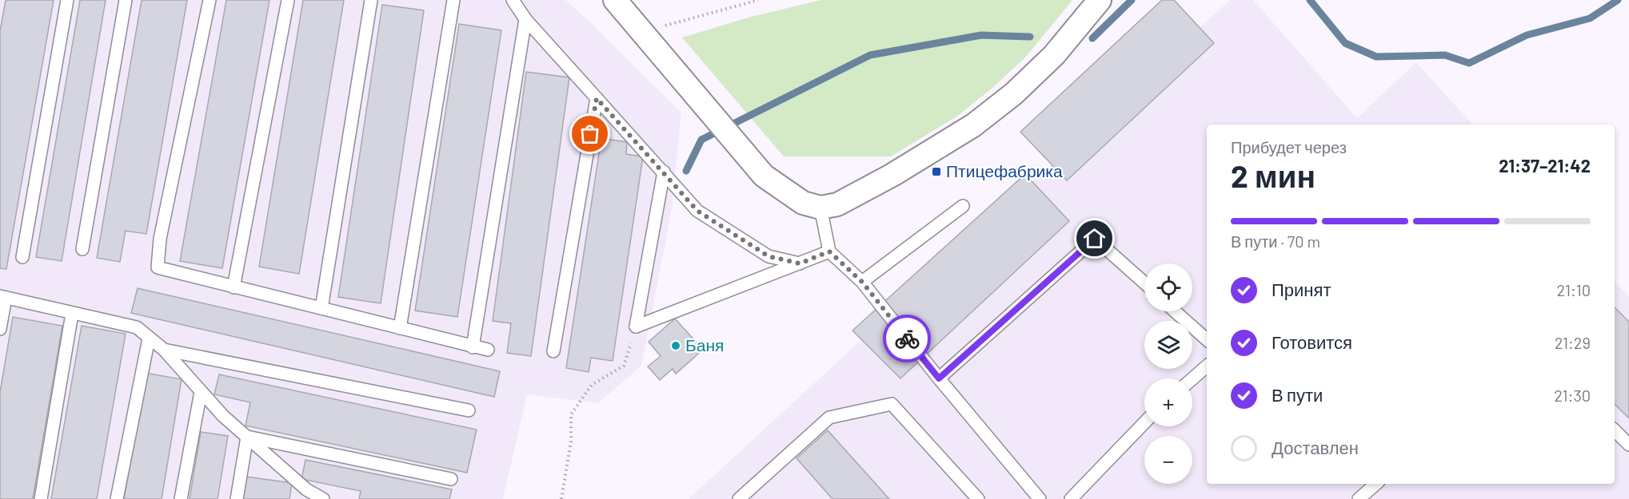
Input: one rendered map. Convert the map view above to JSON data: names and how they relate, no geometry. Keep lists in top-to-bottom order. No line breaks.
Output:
{"places":{"transit":["Птицефабрика"],"other":["Баня"]},"page":{"heading":["2 мин","Прибудет через","21:37–21:42"],"bar":"В пути · 70 m","map_buttons":["+","−"],"list":[["Принят","21:10"],["Готовится","21:29"],["В пути","21:30"],"Доставлен"]}}
